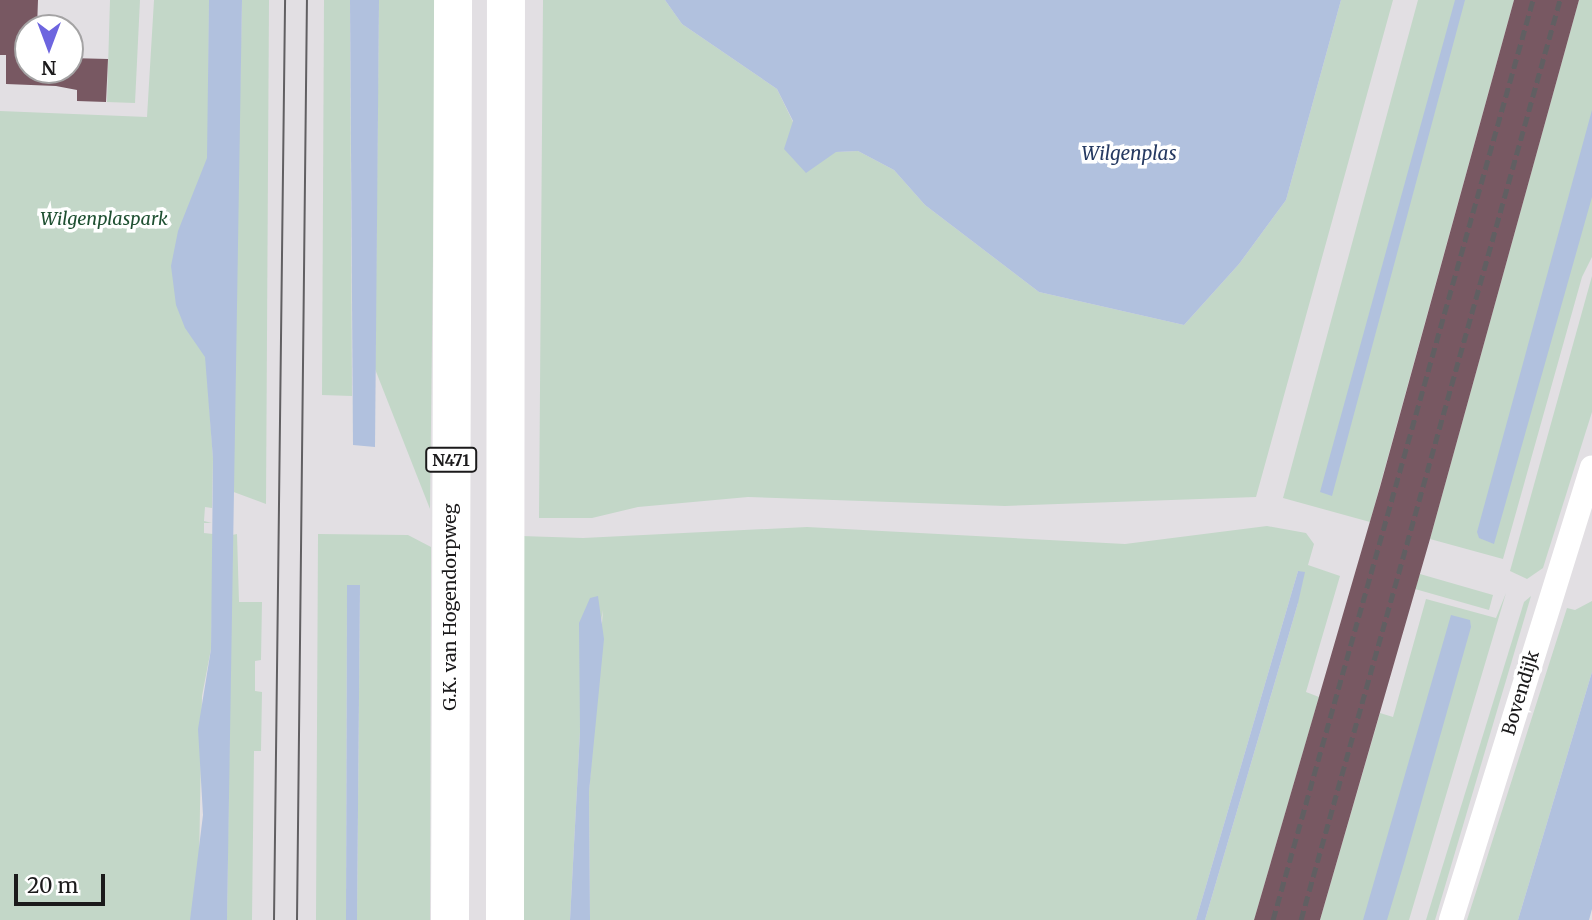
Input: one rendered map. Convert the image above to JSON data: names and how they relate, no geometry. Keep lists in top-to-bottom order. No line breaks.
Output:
{"streets":{"main road":["N471","G.K. van Hogendorpweg"],"street":["Bovendijk"]},"water":["Wilgenplas"],"parks":["Wilgenplaspark"],"scale_bar":"20 m","north":"bottom"}
